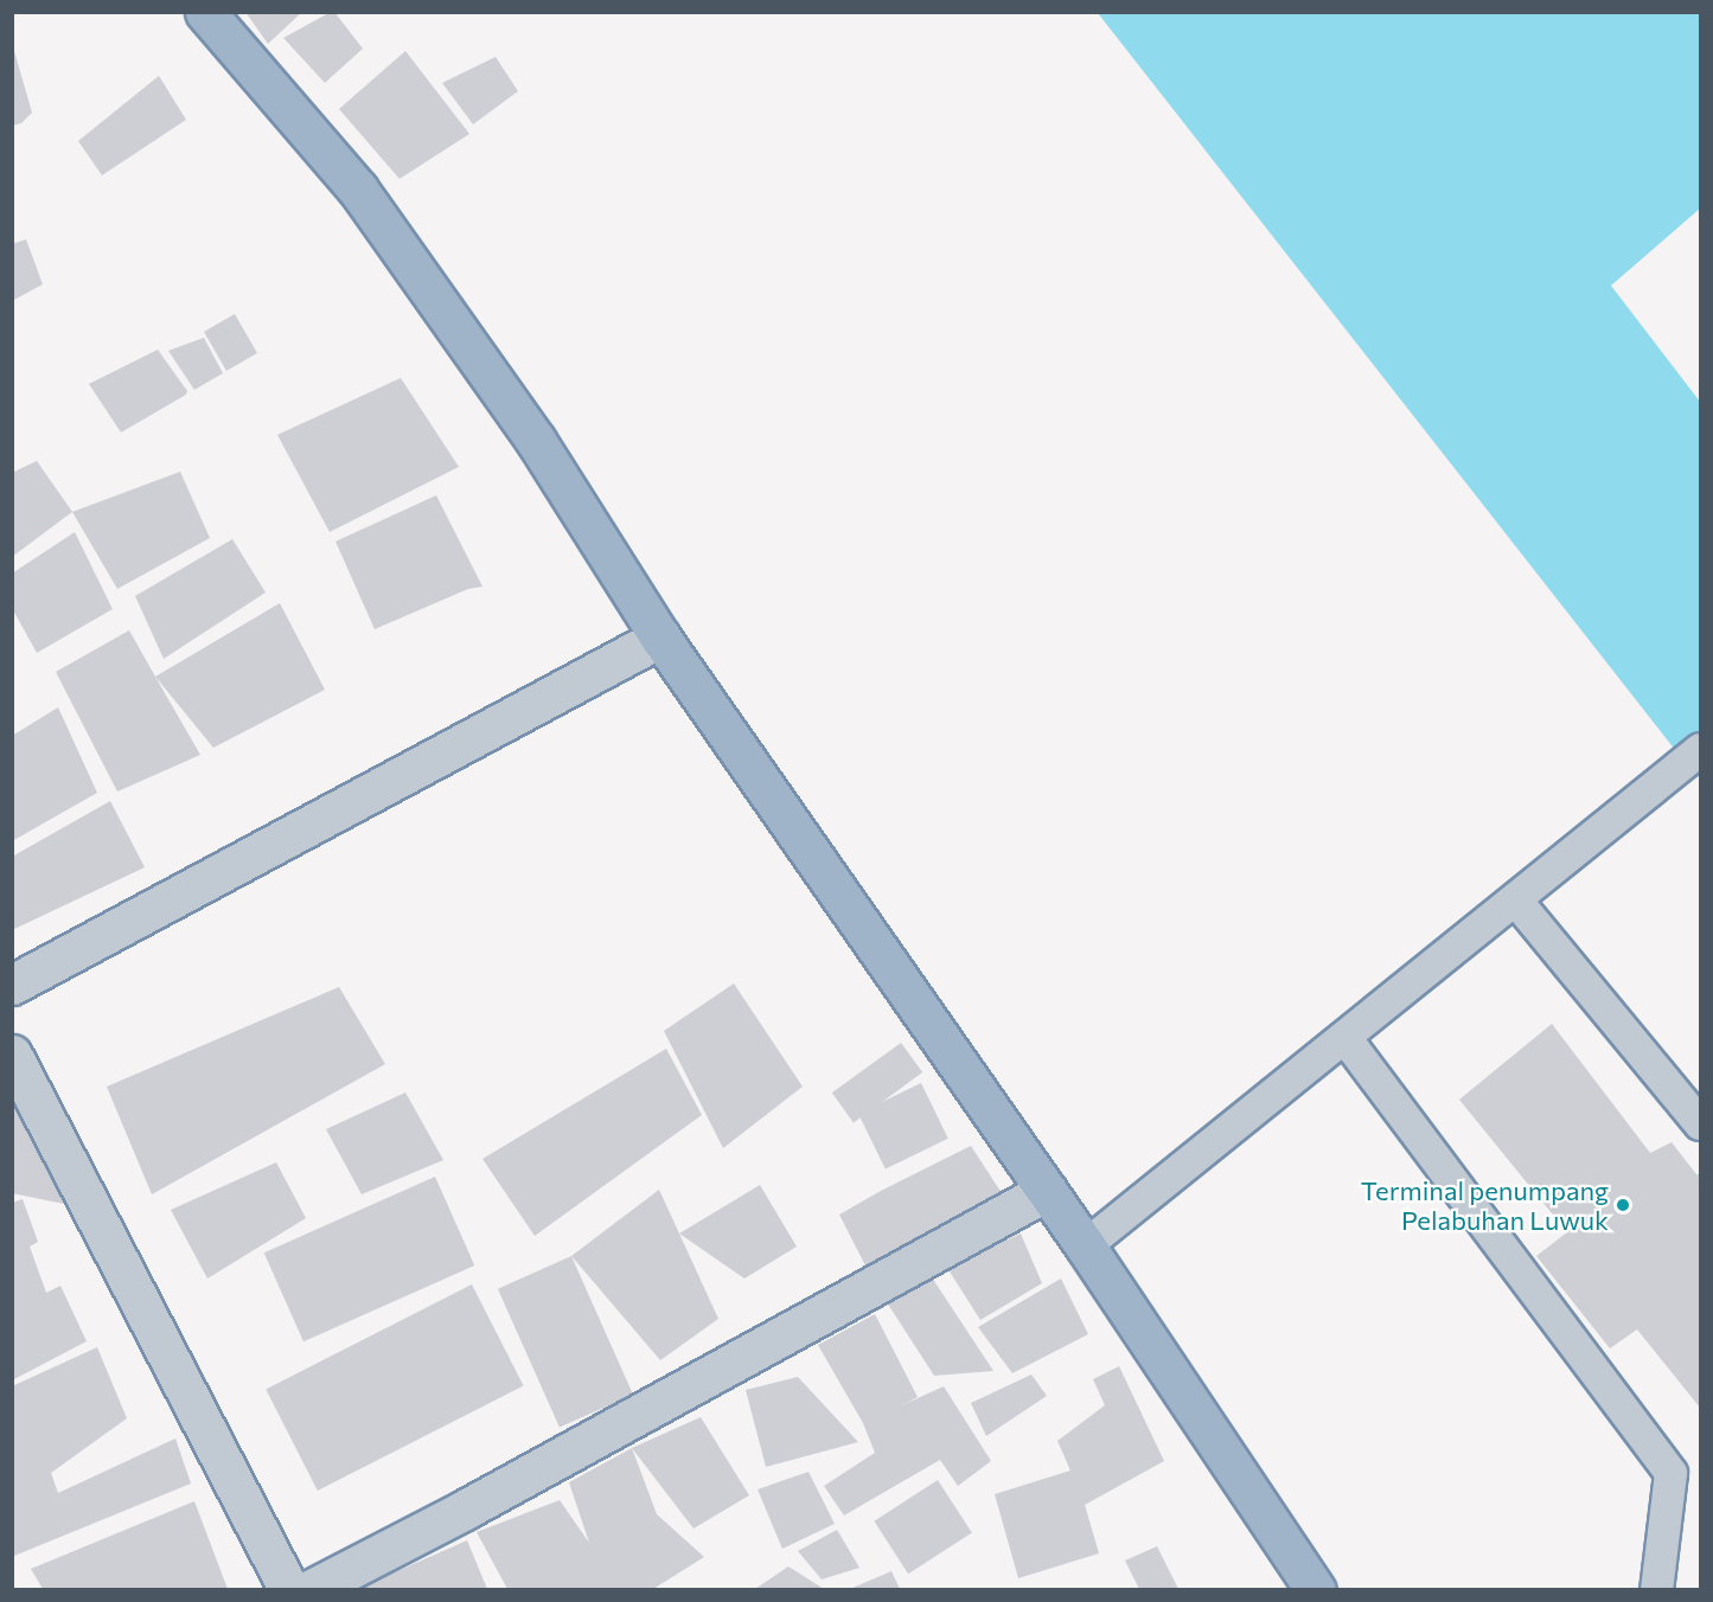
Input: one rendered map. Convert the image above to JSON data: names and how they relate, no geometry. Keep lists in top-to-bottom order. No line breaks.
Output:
{"places":["Terminal penumpang Pelabuhan Luwuk"]}
